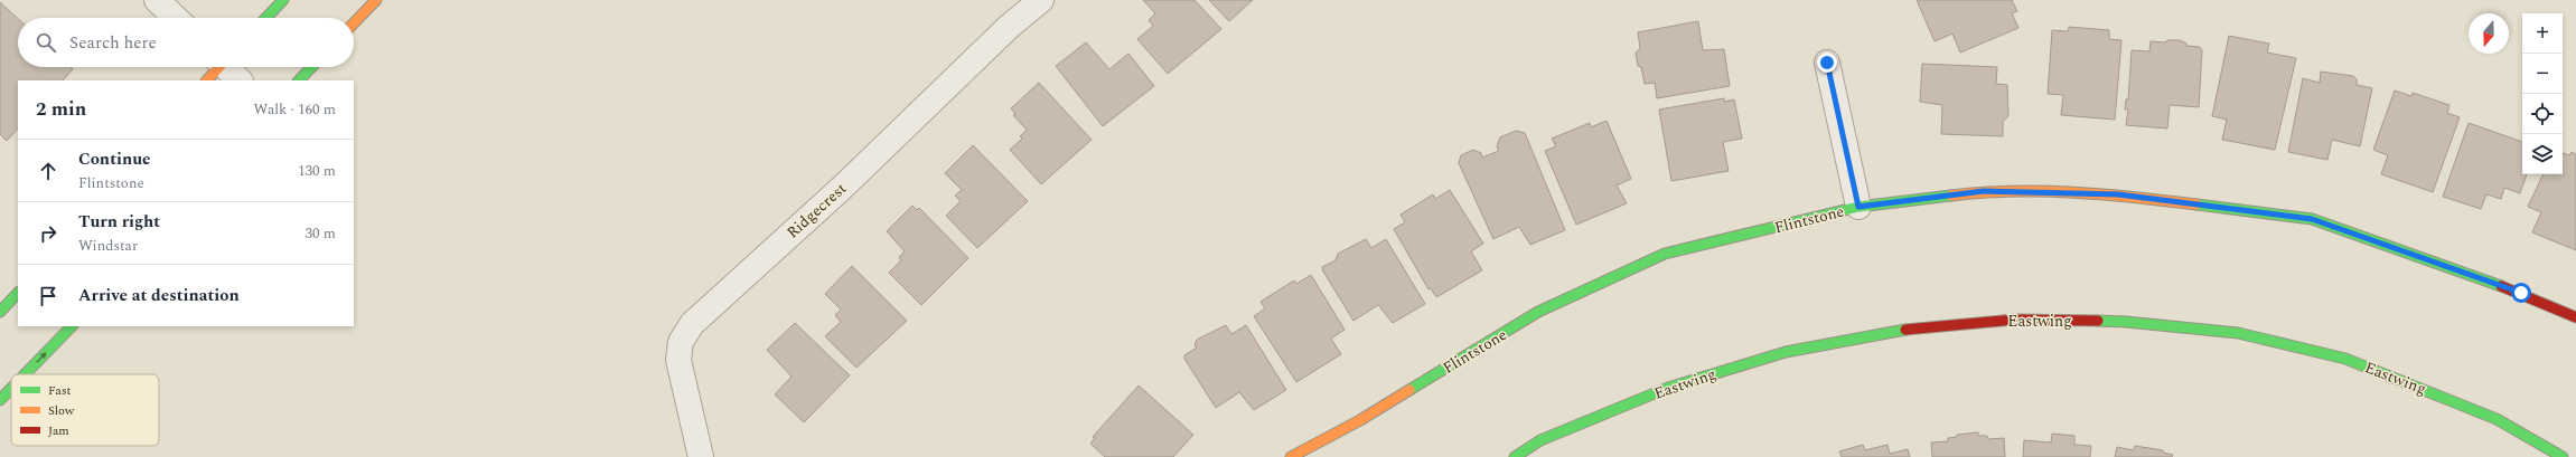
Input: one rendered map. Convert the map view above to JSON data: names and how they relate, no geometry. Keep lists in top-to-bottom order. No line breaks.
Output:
{"streets":{"street":["Ridgecrest","Flintstone","Eastwing"]},"legend":["Fast","Slow","Jam"],"north":"bottom","page":{"map_buttons":["+","−"],"search":"Search here","heading":["2 min","Walk · 160 m"],"list":[["Continue","Flintstone","130 m"],["Turn right","Windstar","30 m"],"Arrive at destination"]}}
